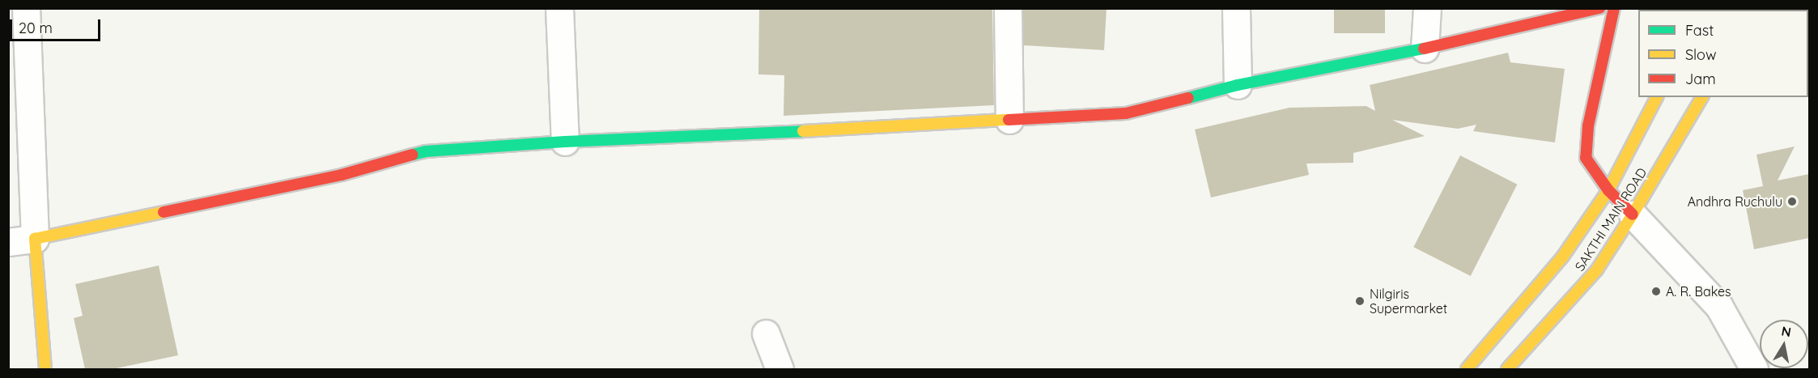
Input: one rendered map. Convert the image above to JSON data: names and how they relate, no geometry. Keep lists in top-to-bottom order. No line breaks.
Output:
{"streets":{"main road":["SAKTHI MAIN ROAD"]},"places":["Andhra Ruchulu","A. R. Bakes","Nilgiris Supermarket"],"legend":["Fast","Slow","Jam"],"scale_bar":"20 m","north":"top"}
